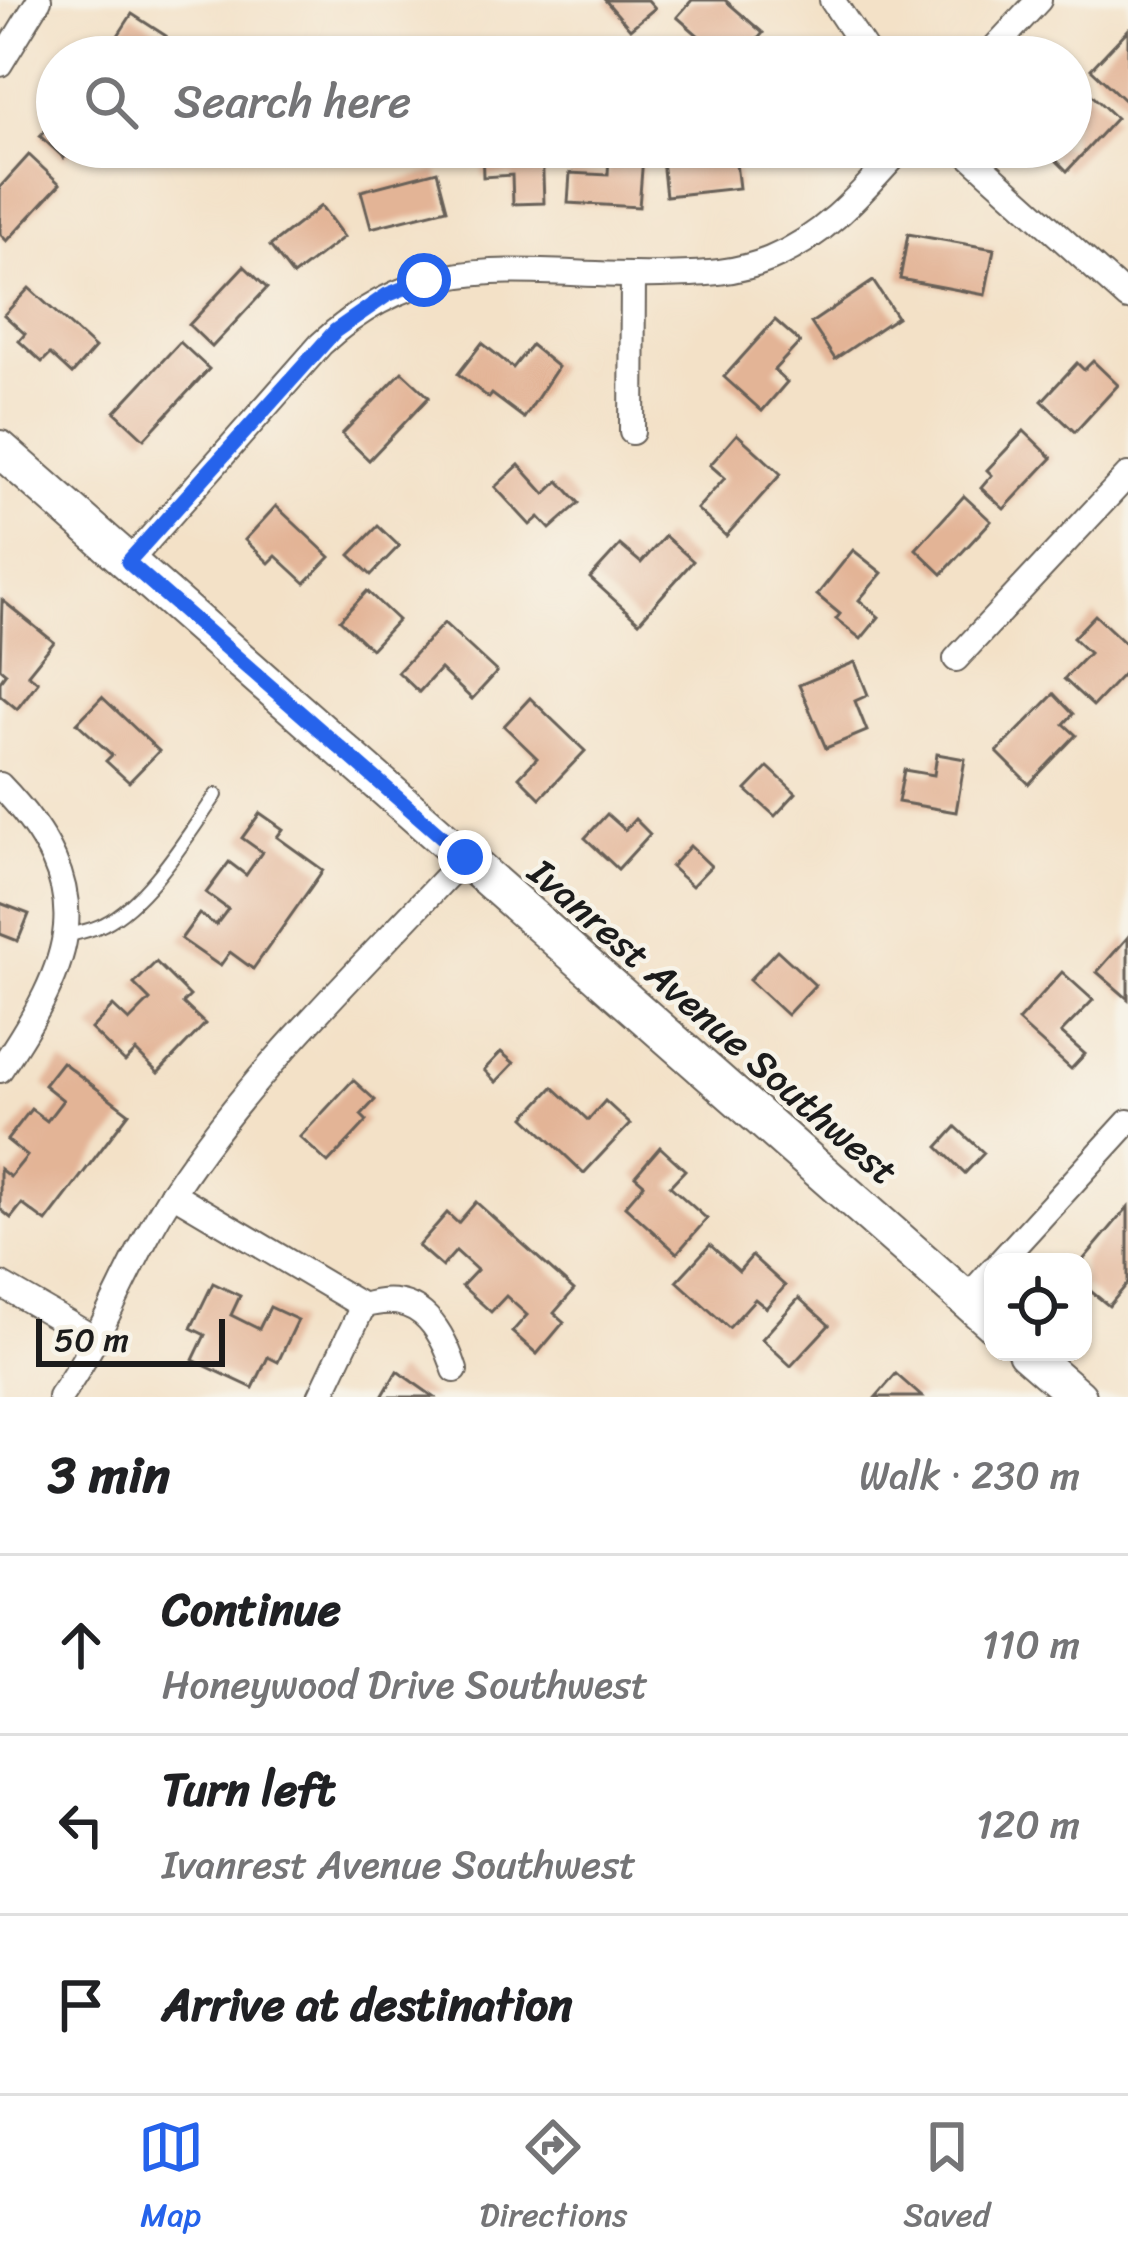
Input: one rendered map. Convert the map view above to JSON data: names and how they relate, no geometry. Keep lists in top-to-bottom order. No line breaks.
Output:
{"streets":{"street":["Ivanrest Avenue Southwest"]},"scale_bar":"50 m","page":{"search":"Search here","scale":"50 m","heading":["3 min","Walk · 230 m"],"list":[["Continue","Honeywood Drive Southwest","110 m"],["Turn left","Ivanrest Avenue Southwest","120 m"],"Arrive at destination"],"nav":["Map","Directions","Saved"]}}
